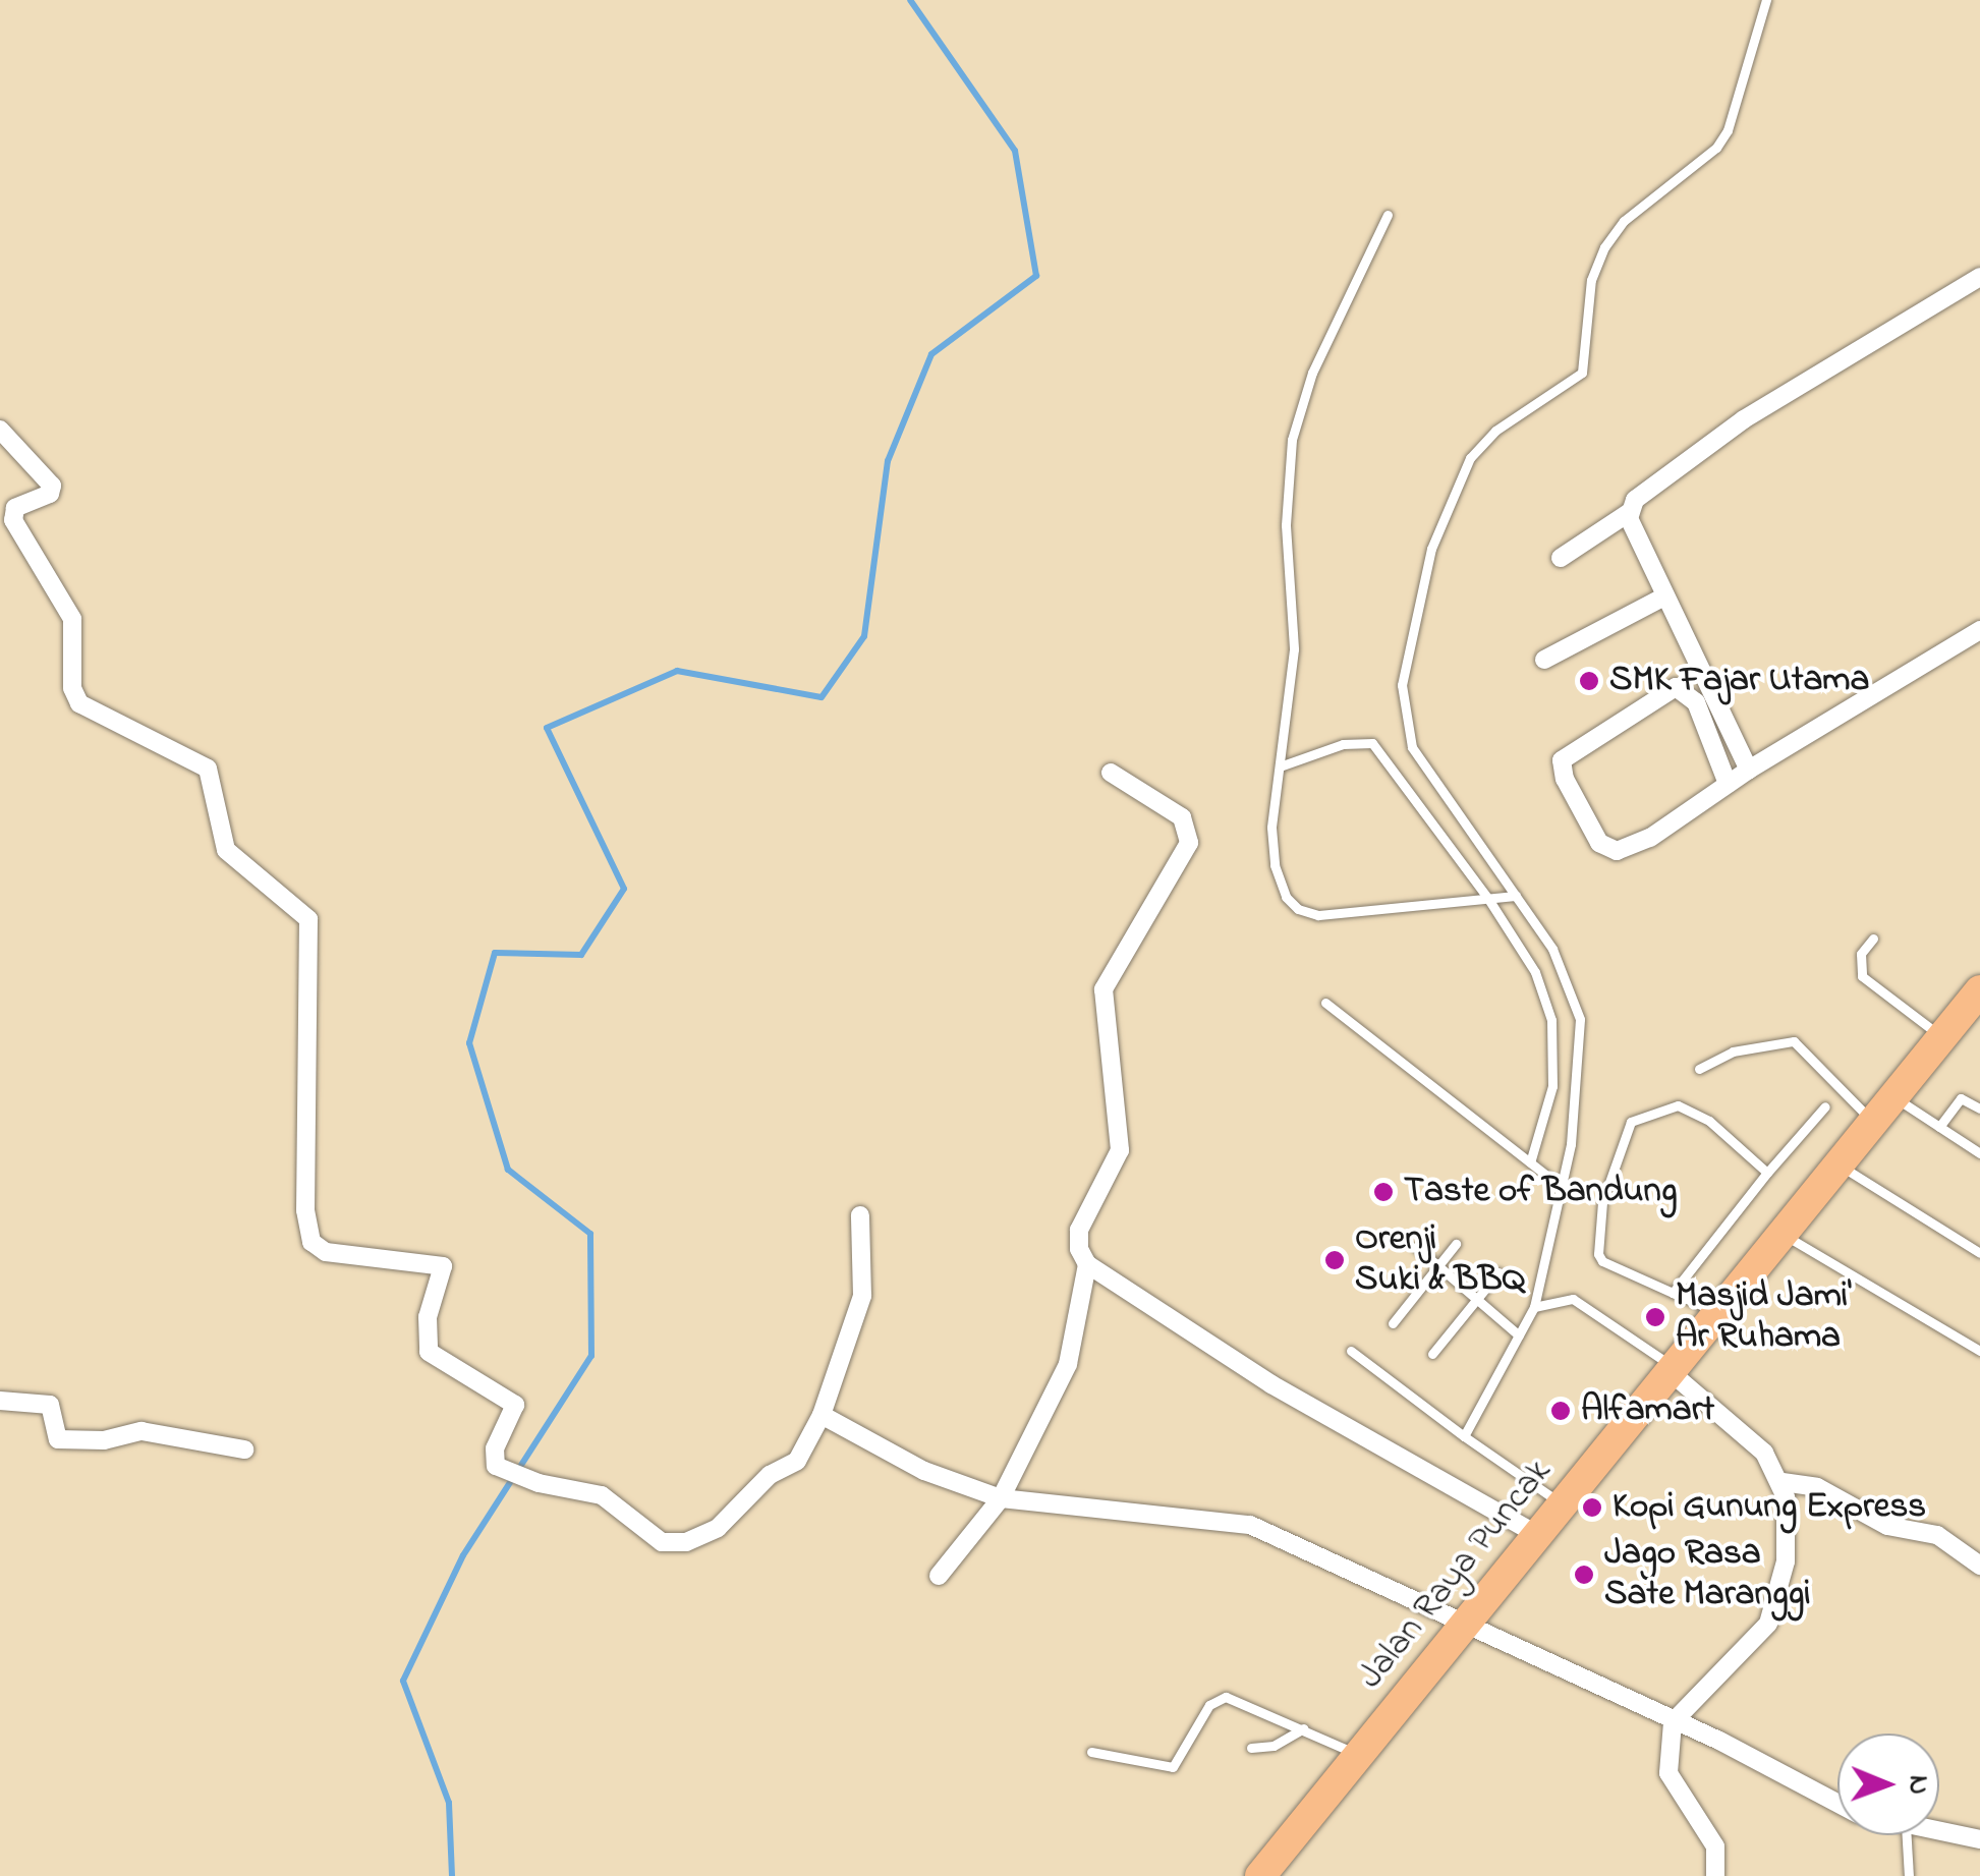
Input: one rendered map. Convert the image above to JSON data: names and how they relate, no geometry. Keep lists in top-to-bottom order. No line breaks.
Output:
{"streets":{"highway":["Jalan Raya Puncak"]},"places":["SMK Fajar Utama","Taste of Bandung","Orenji Suki & BBQ","Masjid Jami' Ar Ruhama","Alfamart","Kopi Gunung Express","Jago Rasa Sate Maranggi"],"north":"right"}
